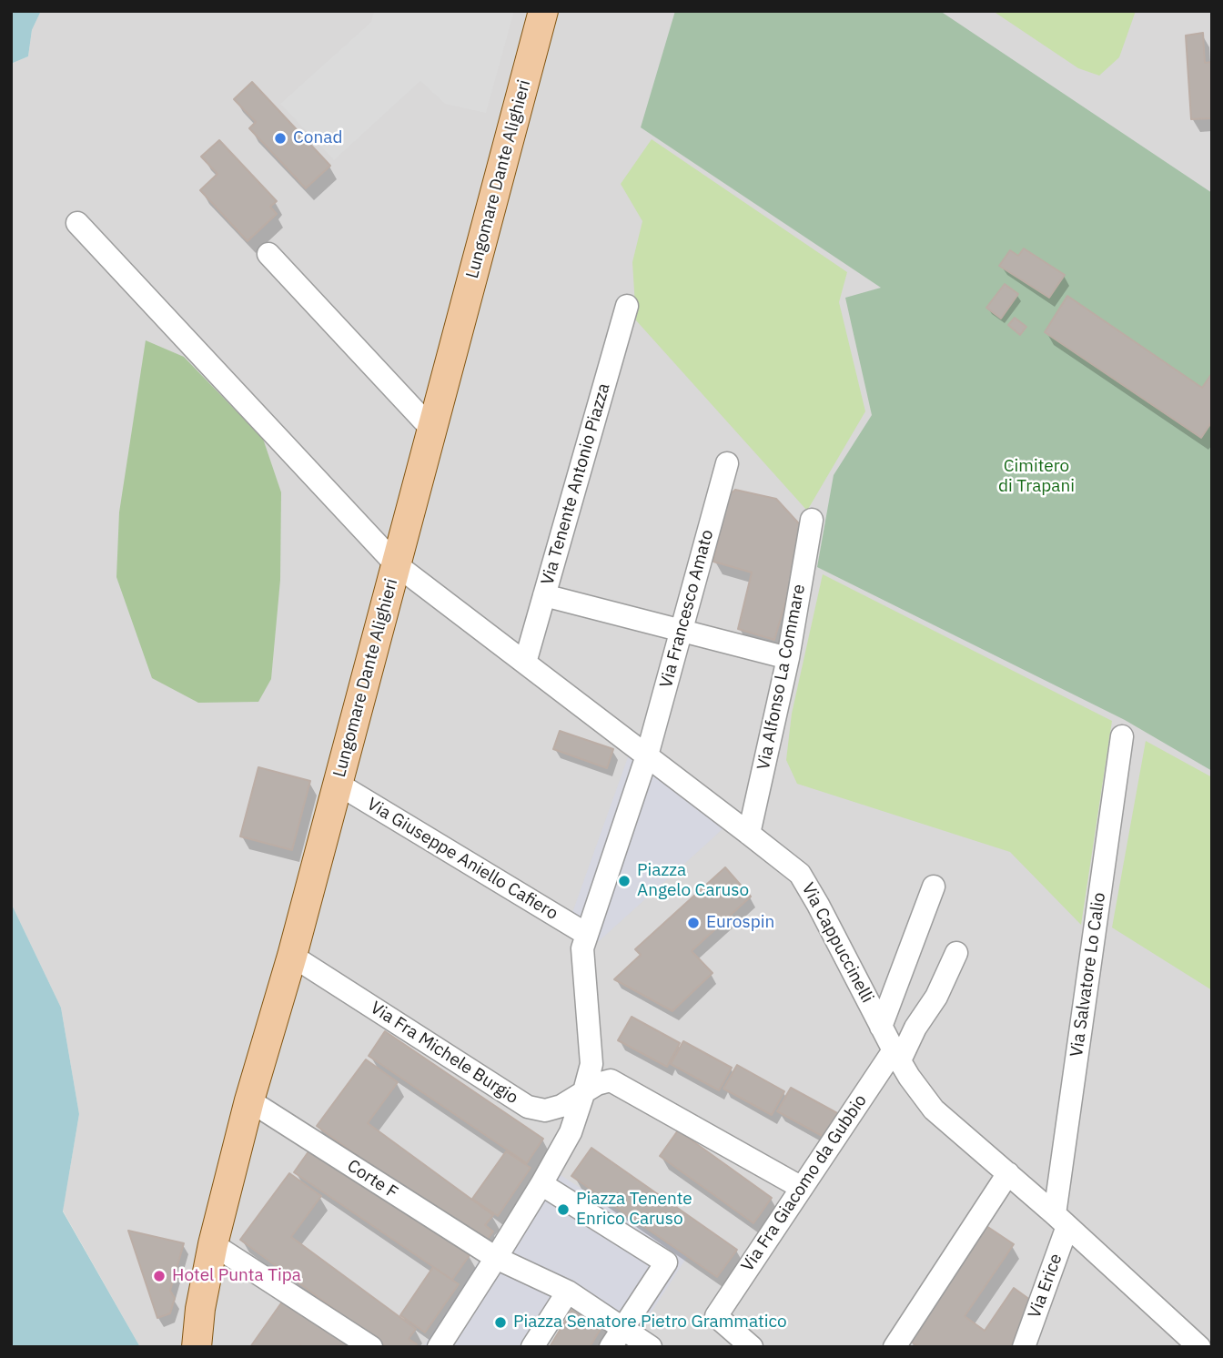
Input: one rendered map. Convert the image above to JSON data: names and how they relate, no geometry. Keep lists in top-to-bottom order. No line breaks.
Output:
{"streets":{"main road":["Lungomare Dante Alighieri"],"street":["Via Tenente Antonio Piazza","Via Francesco Amato","Via Alfonso La Commare","Via Giuseppe Aniello Cafiero","Via Cappuccinelli","Via Salvatore Lo Calio","Via Fra Michele Burgio","Corte F","Via Fra Giacomo da Gubbio","Via Erice"]},"crossings":[["Lungomare Dante Alighieri","Via Giuseppe Aniello Cafiero"],["Lungomare Dante Alighieri","Via Cappuccinelli"],["Lungomare Dante Alighieri","Via Fra Michele Burgio"],["Lungomare Dante Alighieri","Corte F"],["Via Tenente Antonio Piazza","Via Cappuccinelli"],["Via Francesco Amato","Via Giuseppe Aniello Cafiero"],["Via Francesco Amato","Via Cappuccinelli"],["Via Alfonso La Commare","Via Cappuccinelli"],["Via Cappuccinelli","Via Salvatore Lo Calio"],["Via Cappuccinelli","Via Fra Giacomo da Gubbio"],["Via Cappuccinelli","Via Erice"],["Via Salvatore Lo Calio","Via Erice"],["Via Fra Michele Burgio","Via Fra Giacomo da Gubbio"]],"parks":["Cimitero di Trapani"],"places":["Conad","Piazza Angelo Caruso","Eurospin","Piazza Tenente Enrico Caruso","Hotel Punta Tipa","Piazza Senatore Pietro Grammatico"]}
